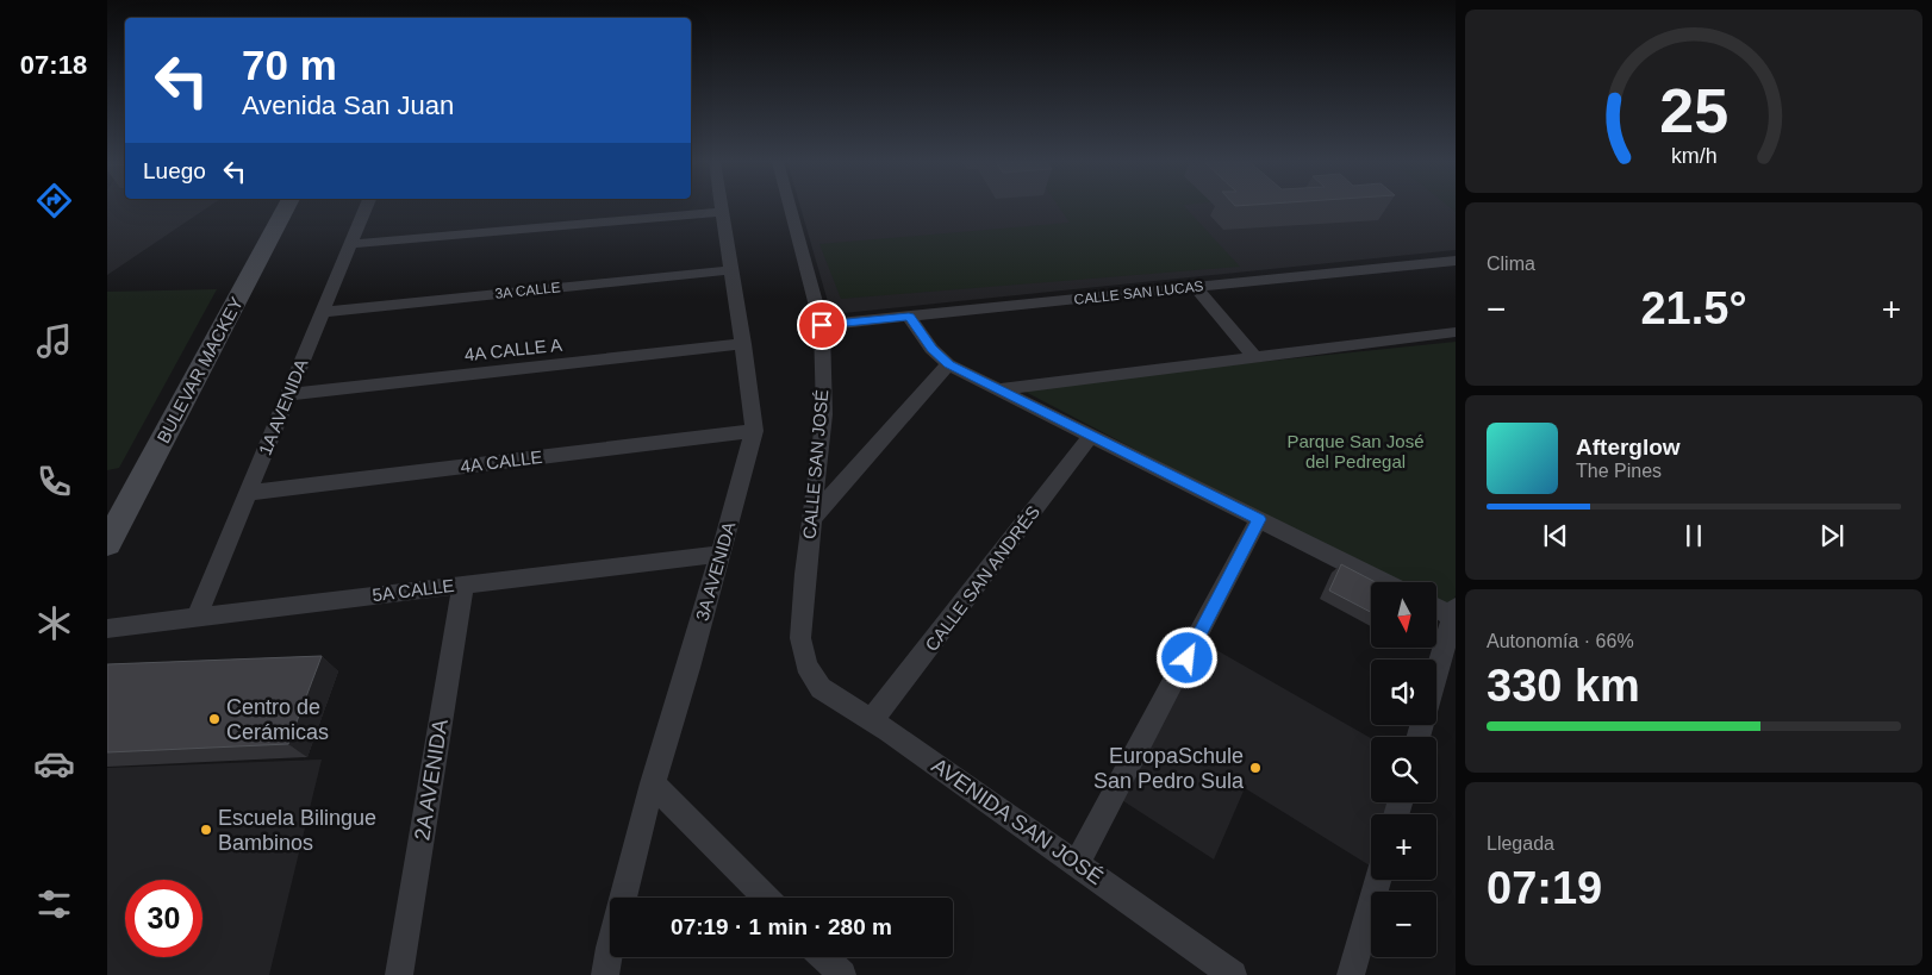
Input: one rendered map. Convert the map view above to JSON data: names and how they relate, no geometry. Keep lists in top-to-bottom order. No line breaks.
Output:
{"streets":{"main road":["BULEVAR MACKEY"],"street":["3A CALLE","CALLE SAN LUCAS","4A CALLE A","1A AVENIDA","4A CALLE","CALLE SAN JOSÉ","3A AVENIDA","CALLE SAN ANDRÉS","5A CALLE","2A AVENIDA","AVENIDA SAN JOSÉ"]},"crossings":[["3A CALLE","1A AVENIDA"],["3A CALLE","3A AVENIDA"],["CALLE SAN LUCAS","CALLE SAN JOSÉ"],["4A CALLE A","1A AVENIDA"],["4A CALLE A","3A AVENIDA"],["1A AVENIDA","4A CALLE"],["1A AVENIDA","5A CALLE"],["4A CALLE","3A AVENIDA"],["CALLE SAN JOSÉ","AVENIDA SAN JOSÉ"],["3A AVENIDA","5A CALLE"],["CALLE SAN ANDRÉS","AVENIDA SAN JOSÉ"],["5A CALLE","2A AVENIDA"]],"parks":["Parque San José del Pedregal"],"places":["Centro de Cerámicas","EuropaSchule San Pedro Sula","Escuela Bilingue Bambinos"],"north":"bottom","page":{"tabs":"07:18","turn":["70 m","Avenida San Juan"],"then":"Luego","tile":["Clima",["Autonomía · 66%","330 km"],["Llegada","07:19"]],"heat":["−","21.5°","+"],"song":["Afterglow","The Pines"],"map_buttons":["+","−"],"limit":"30","trip":"07:19 · 1 min · 280 m","gauge":["25","km/h"]}}
